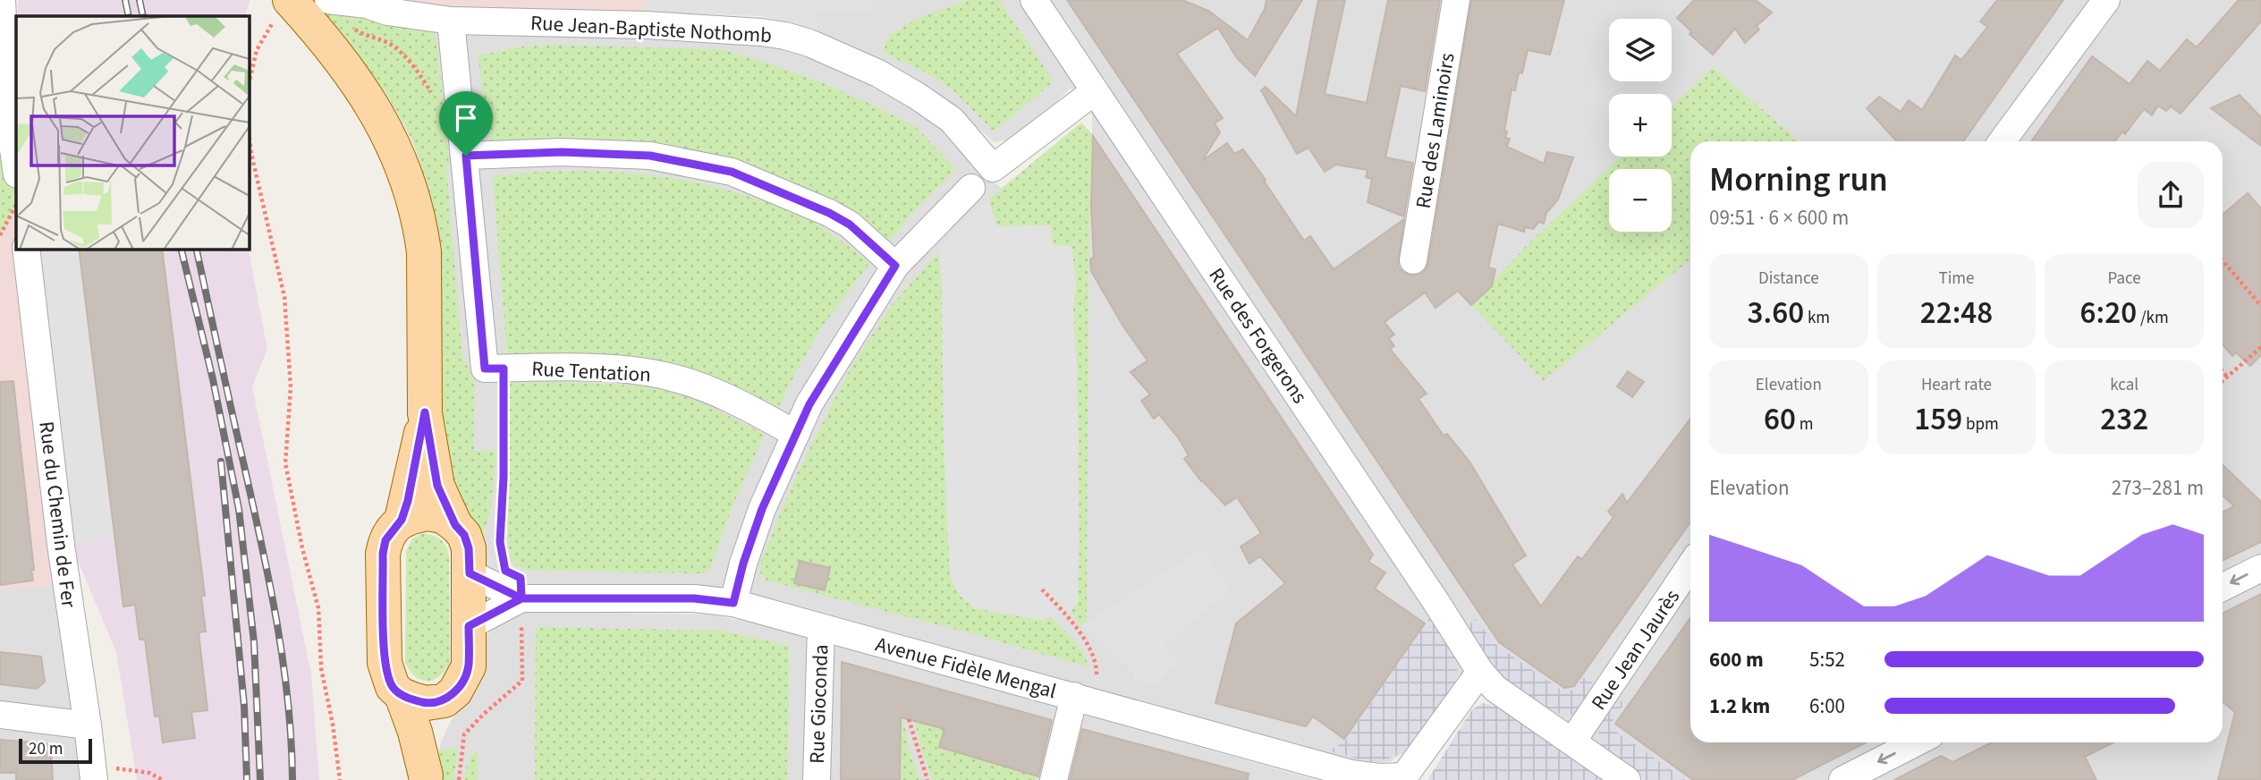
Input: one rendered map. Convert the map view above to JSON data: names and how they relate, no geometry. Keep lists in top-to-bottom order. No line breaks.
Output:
{"streets":{"street":["Rue Jean-Baptiste Nothomb","Rue des Laminoirs","Rue des Forgerons","Rue Tentation","Rue du Chemin de Fer","Rue Jean Jaurès","Avenue Fidèle Mengal","Rue Gioconda"]},"crossings":[["Rue Jean-Baptiste Nothomb","Rue des Forgerons"],["Rue des Forgerons","Rue Jean Jaurès"],["Avenue Fidèle Mengal","Rue Gioconda"]],"scale_bar":"20 m","page":{"map_buttons":["+","−"],"heading":["Morning run","09:51 · 6 × 600 m"],"stats":[["Distance","3.60 km"],["Time","22:48"],["Pace","6:20 /km"],["Elevation","60 m"],["Heart rate","159 bpm"],["kcal","232"]],"chart":["Elevation","273–281 m"],"list":[{"name":"600 m","note":"5:52"},{"name":"1.2 km","note":"6:00"}],"scale":"20 m"}}
